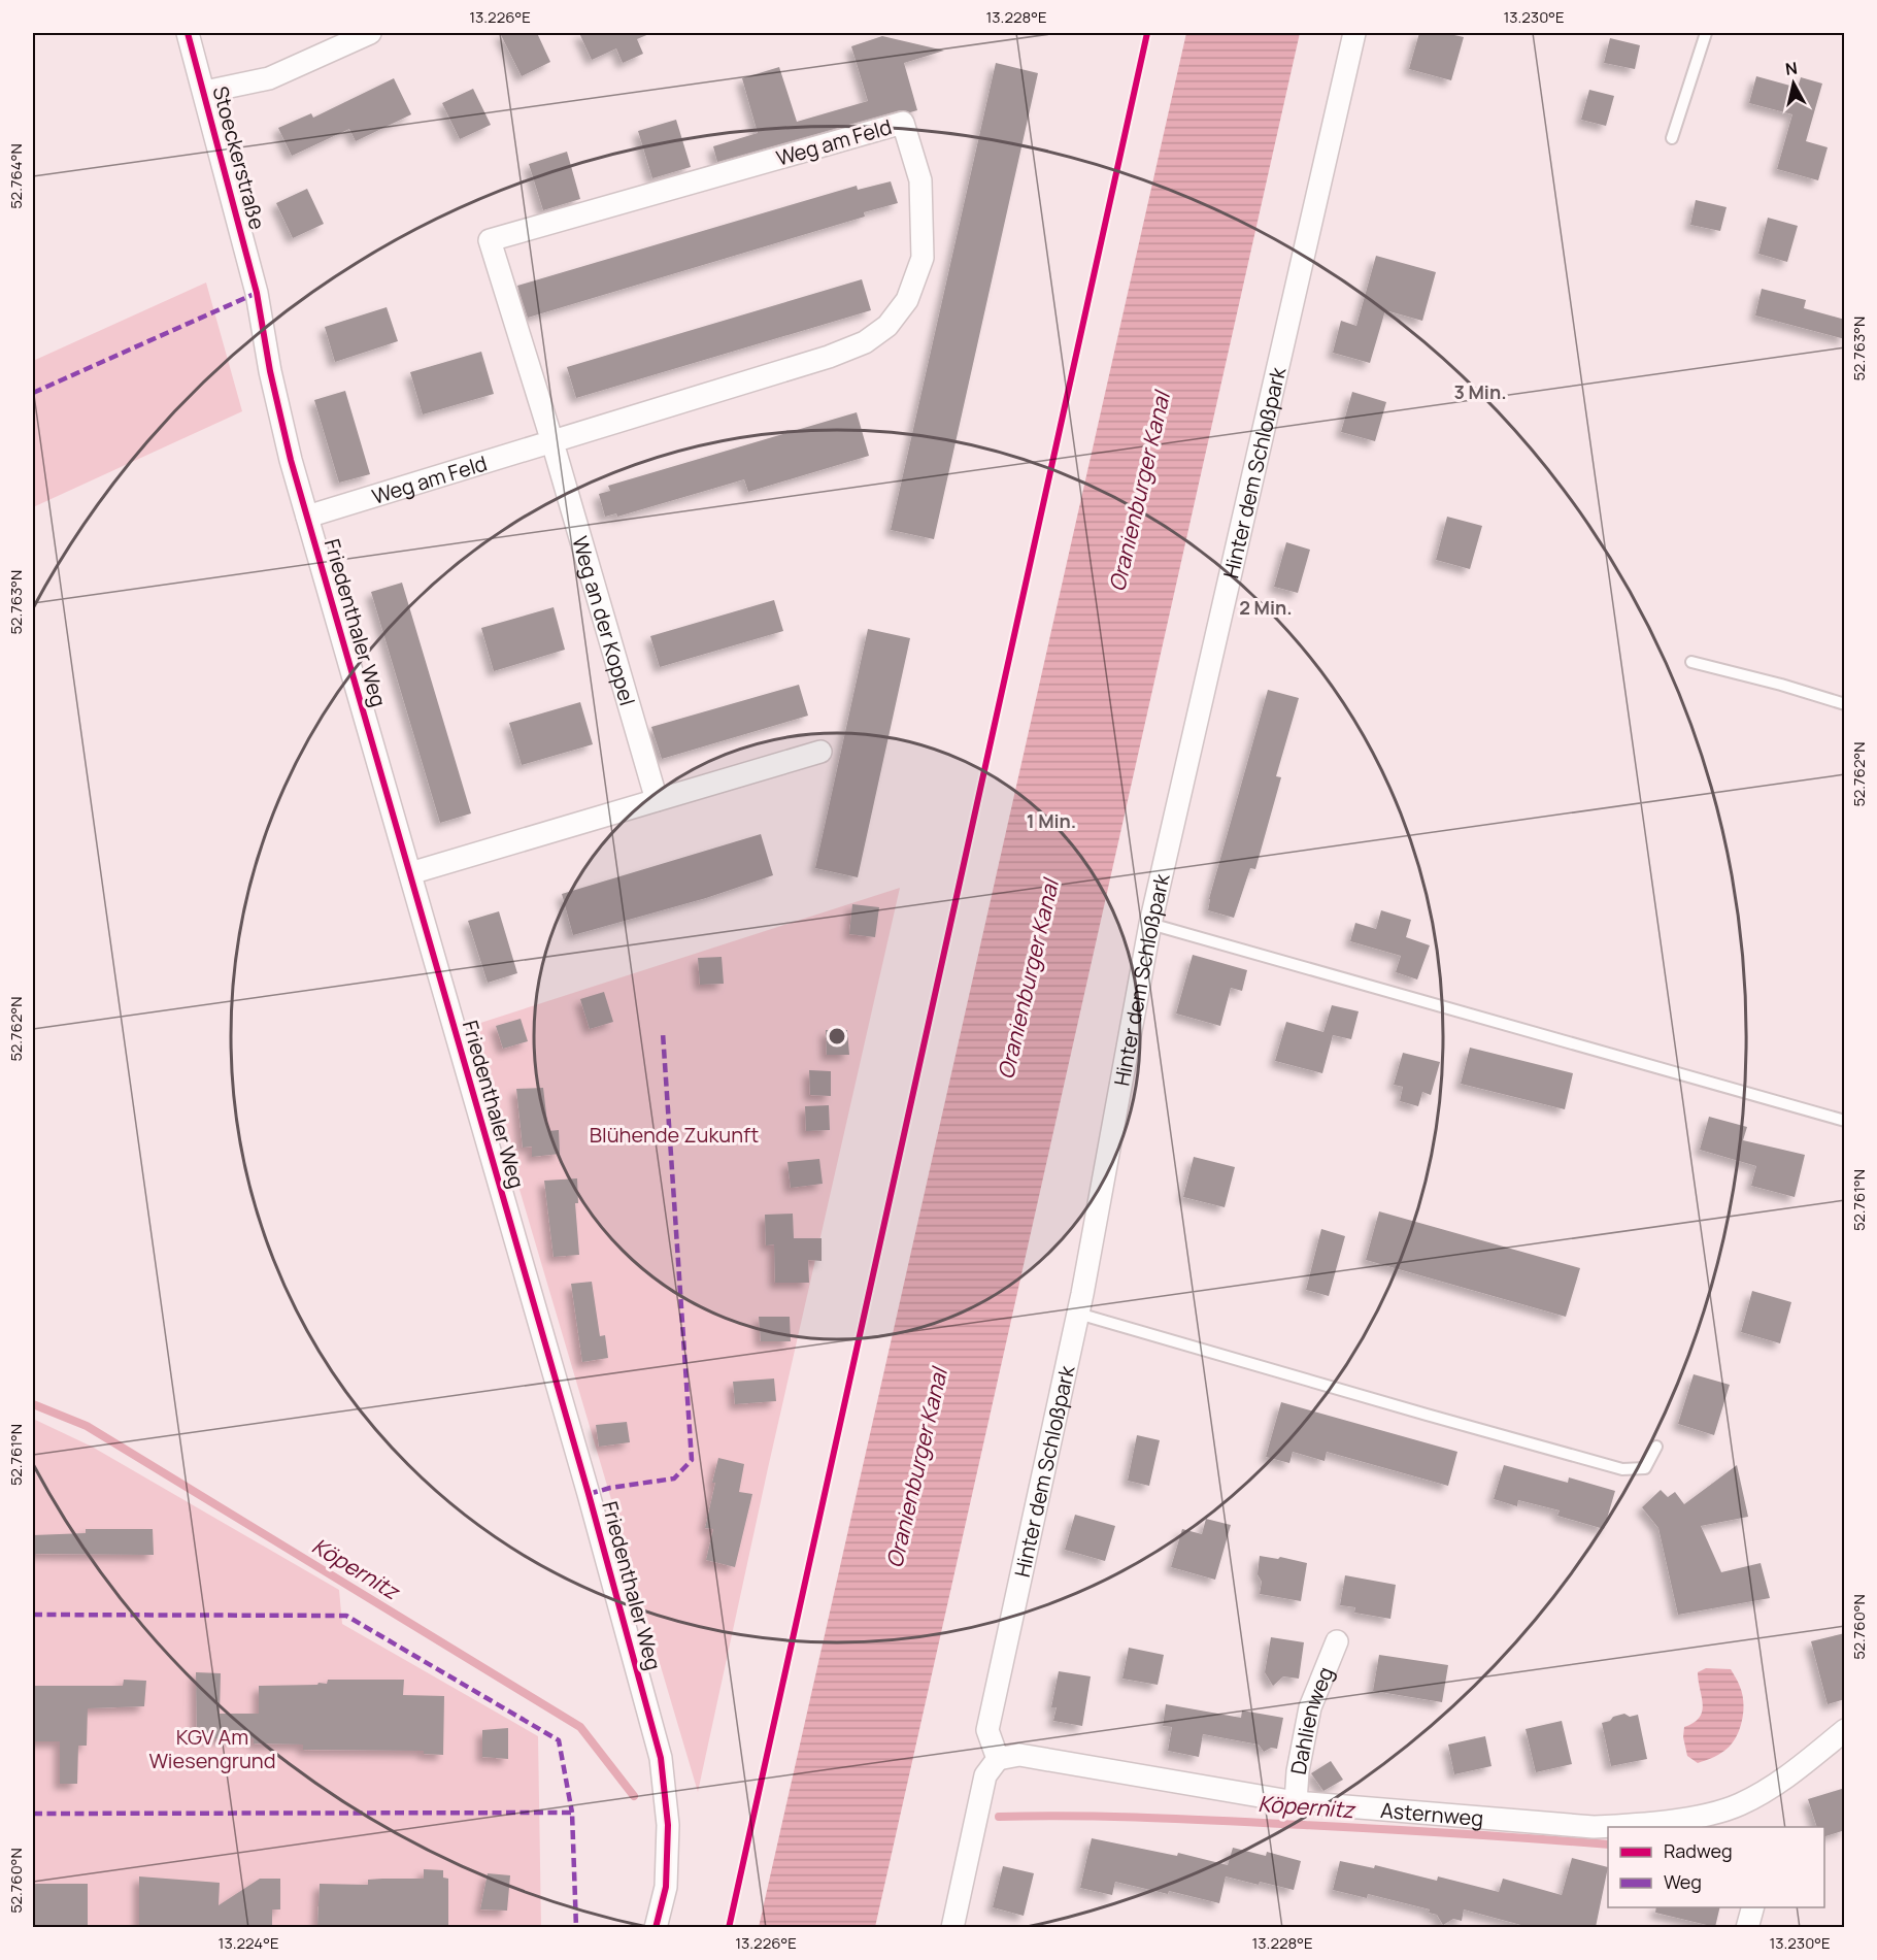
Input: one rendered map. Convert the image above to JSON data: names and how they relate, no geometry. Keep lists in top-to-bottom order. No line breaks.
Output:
{"streets":{"street":["Weg am Feld","Stoeckerstraße","Hinter dem Schloßpark","Weg an der Koppel","Friedenthaler Weg","Dahlienweg","Asternweg"]},"crossings":[["Weg am Feld","Weg an der Koppel"],["Weg am Feld","Friedenthaler Weg"],["Stoeckerstraße","Friedenthaler Weg"],["Hinter dem Schloßpark","Asternweg"],["Dahlienweg","Asternweg"]],"water":["Oranienburger Kanal","Köpernitz"],"parks":["Blühende Zukunft","KGV Am Wiesengrund"],"legend":["Radweg","Weg"],"north":"top","coordinates":["13.226°E","13.228°E","13.230°E","52.764°N","52.763°N","52.762°N","52.761°N","52.760°N","13.224°E"],"rings":["3 Min.","2 Min.","1 Min."]}
